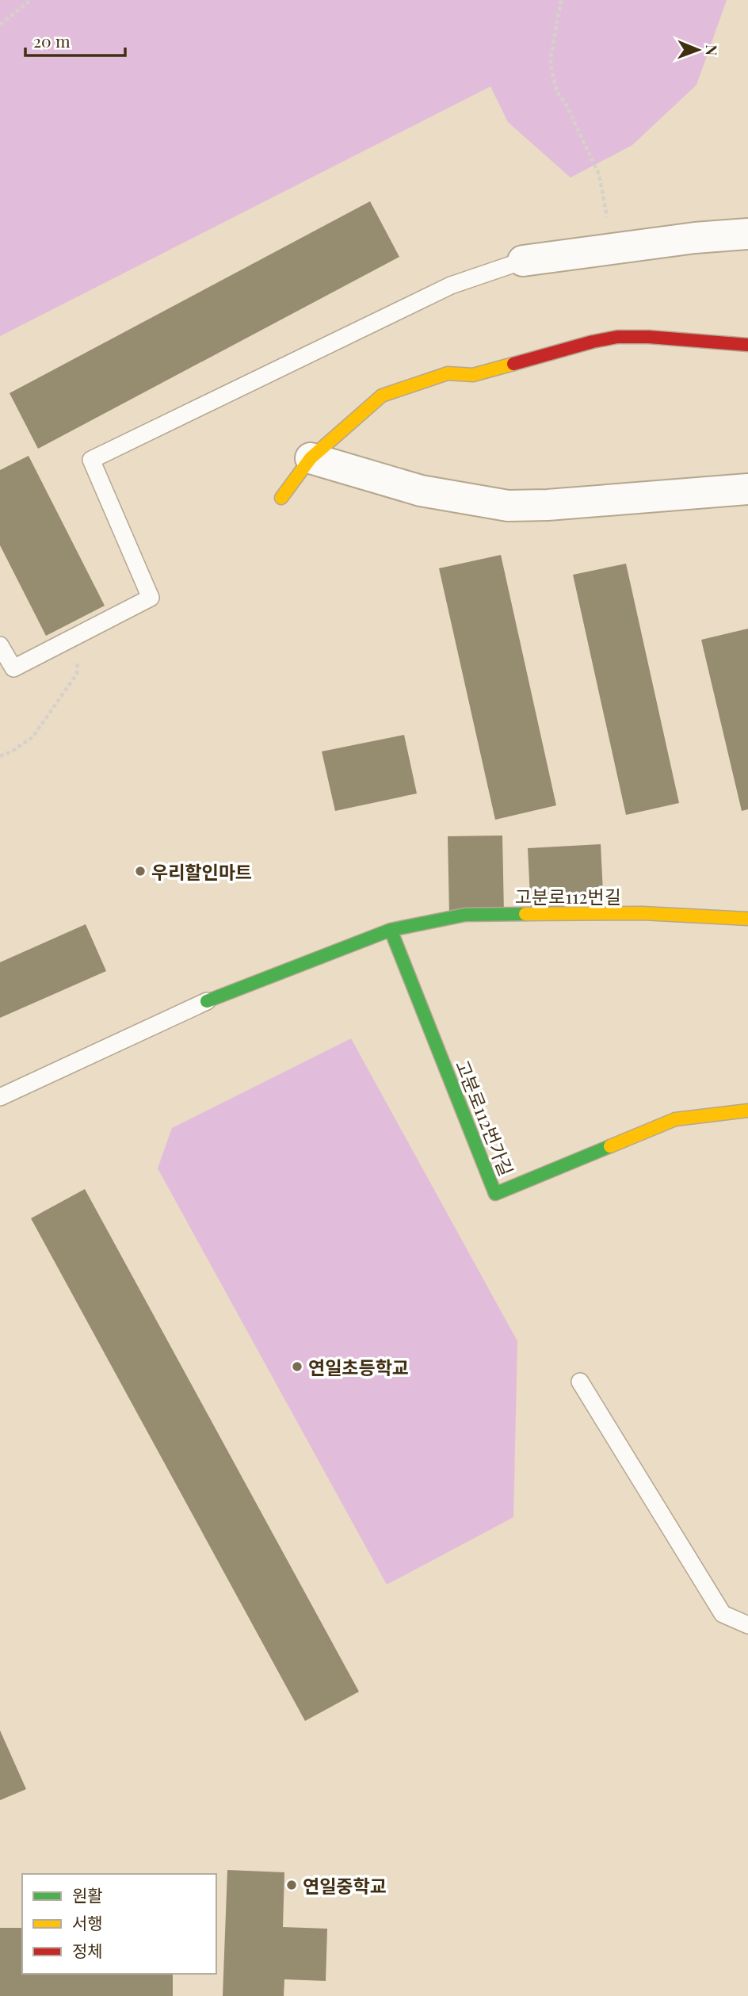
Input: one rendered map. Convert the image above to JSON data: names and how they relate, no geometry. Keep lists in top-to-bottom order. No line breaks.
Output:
{"streets":{"street":["고분로112번길","고분로112번가길"]},"crossings":[["고분로112번길","고분로112번가길"]],"places":["우리할인마트","연일초등학교","연일중학교"],"legend":["원활","서행","정체"],"scale_bar":"20 m","north":"right"}
